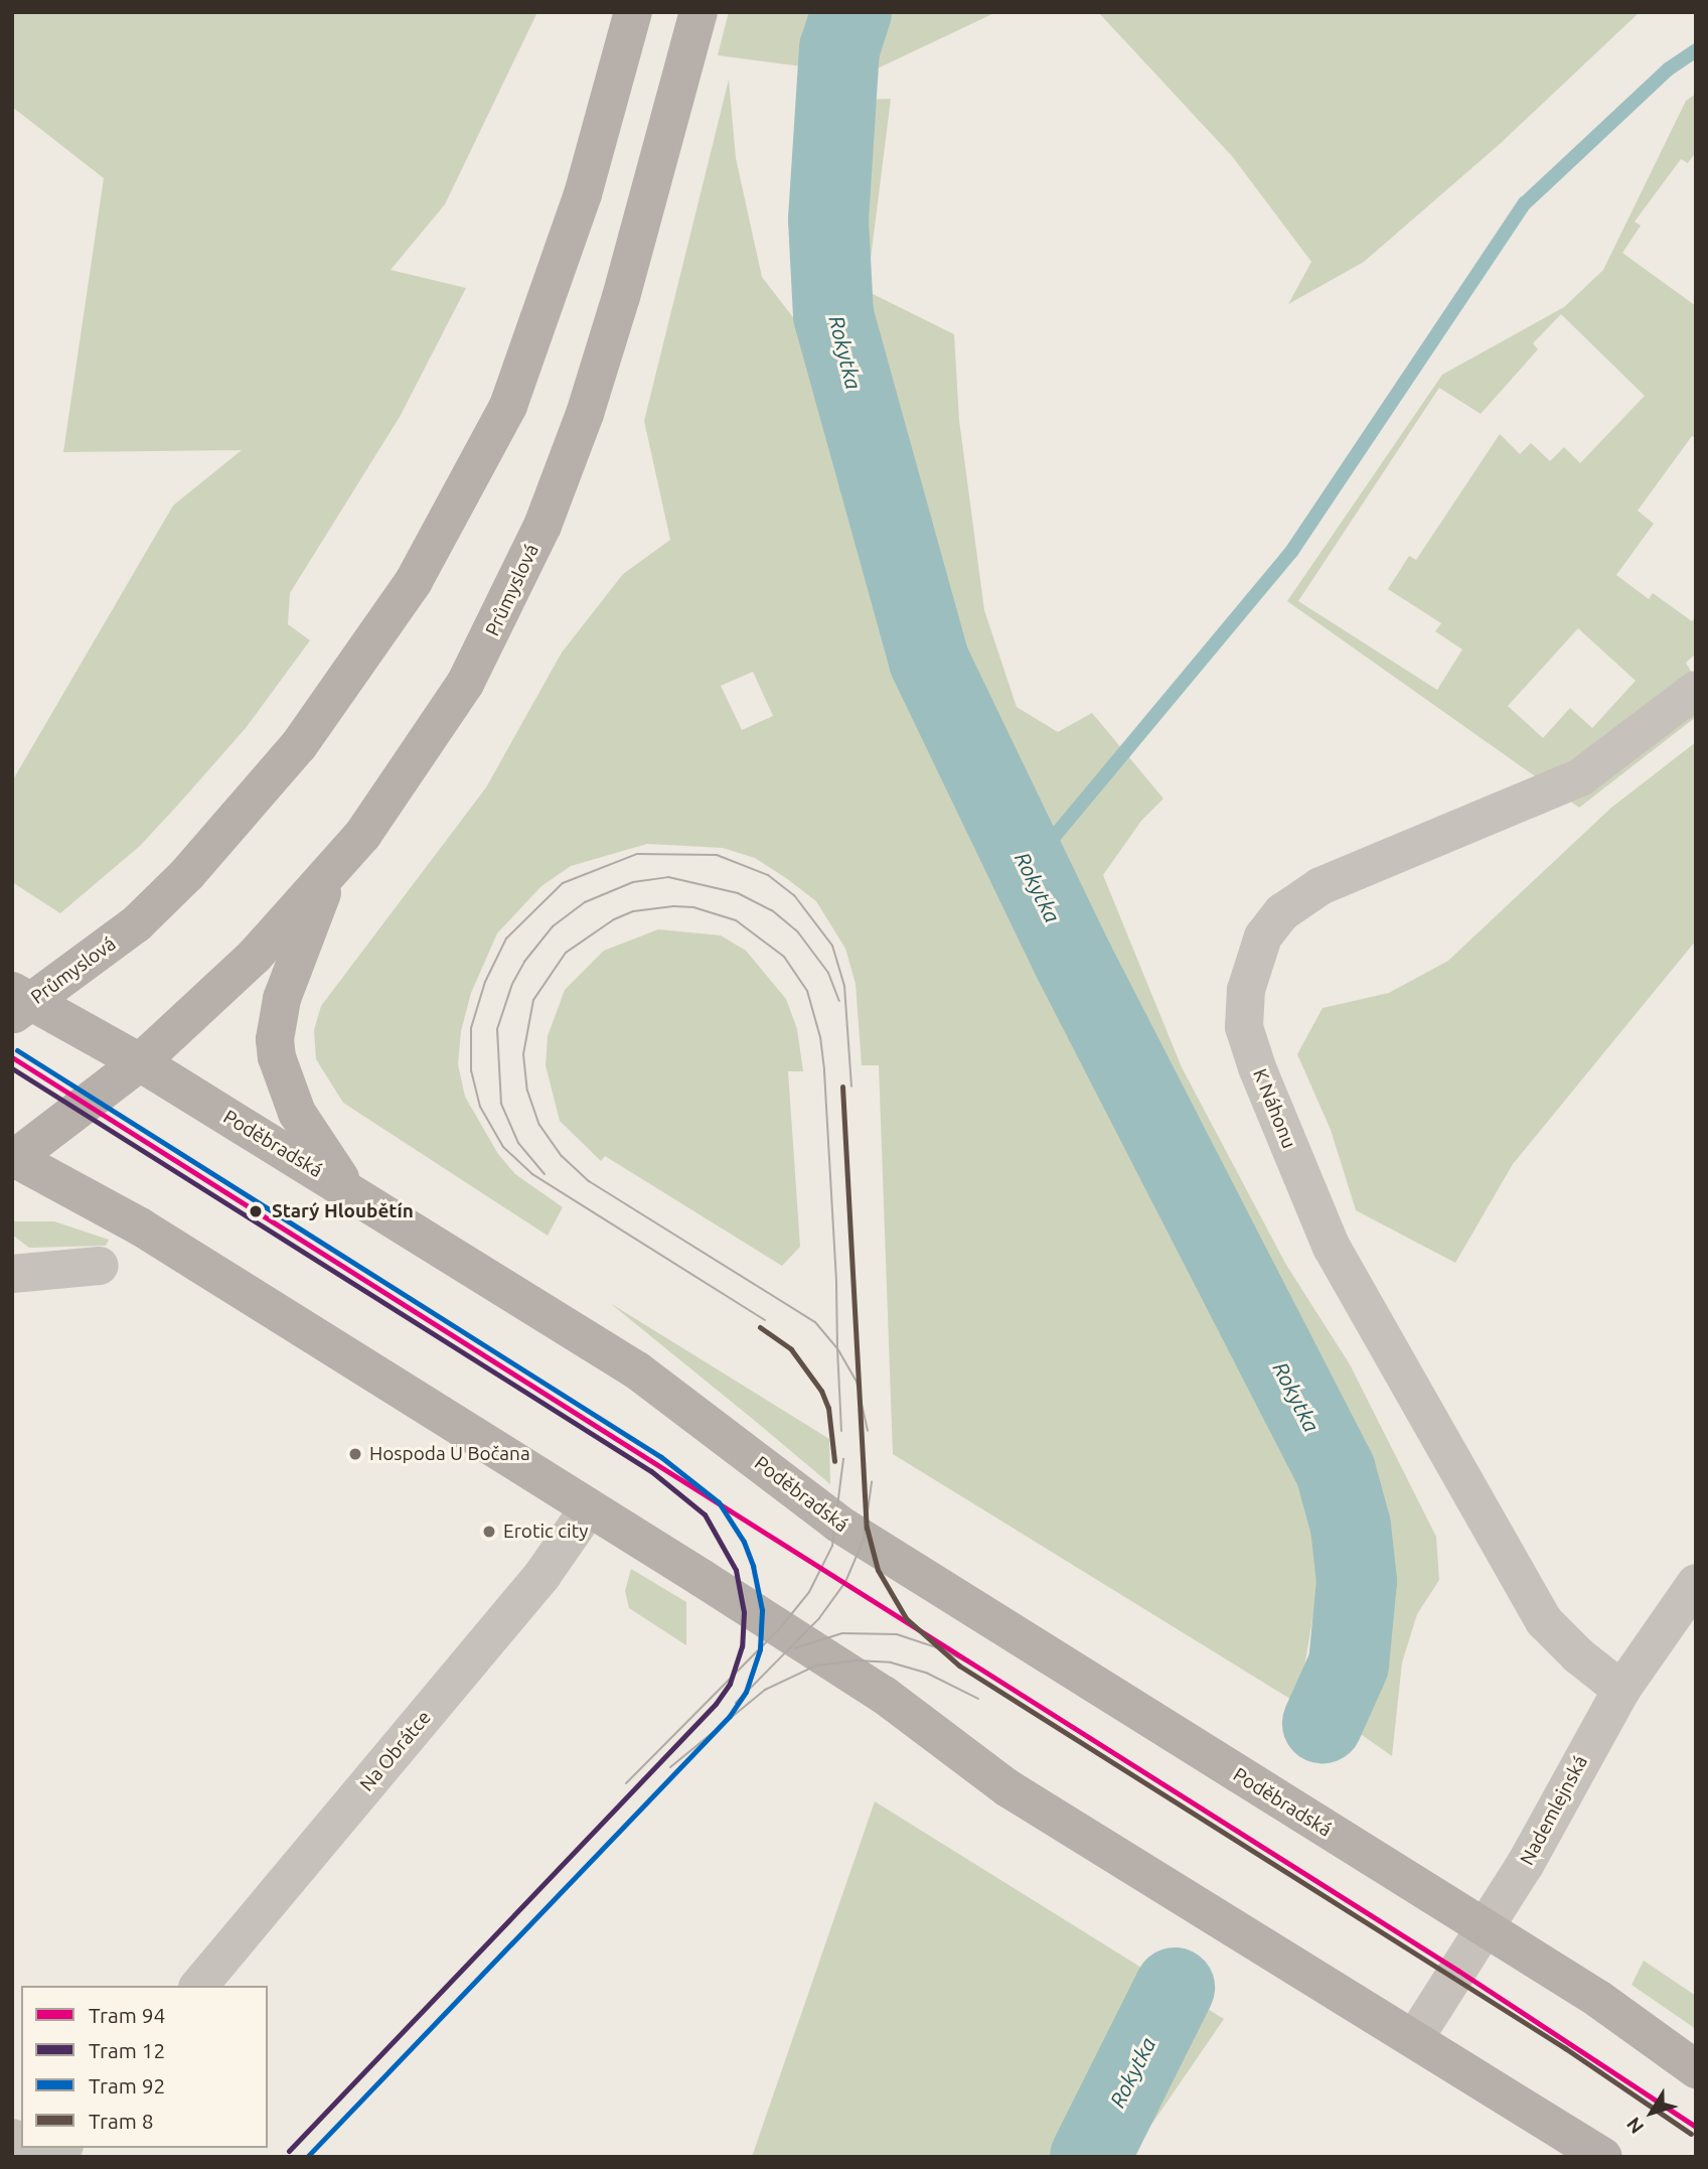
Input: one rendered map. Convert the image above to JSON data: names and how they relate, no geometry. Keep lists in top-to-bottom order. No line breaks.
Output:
{"streets":{"main road":["Průmyslová","Poděbradská"],"street":["K Náhonu","Na Obrátce","Nademlejnská"]},"crossings":[["Průmyslová","Poděbradská"],["K Náhonu","Nademlejnská"],["Poděbradská","Nademlejnská"]],"water":["Rokytka"],"places":["Starý Hloubětín","Hospoda U Bočana","Erotic city"],"lines":["tram line 92","tram line 94","tram line 12","tram line 8"],"legend":["Tram 94","Tram 12","Tram 92","Tram 8"],"north":"bottom left"}
